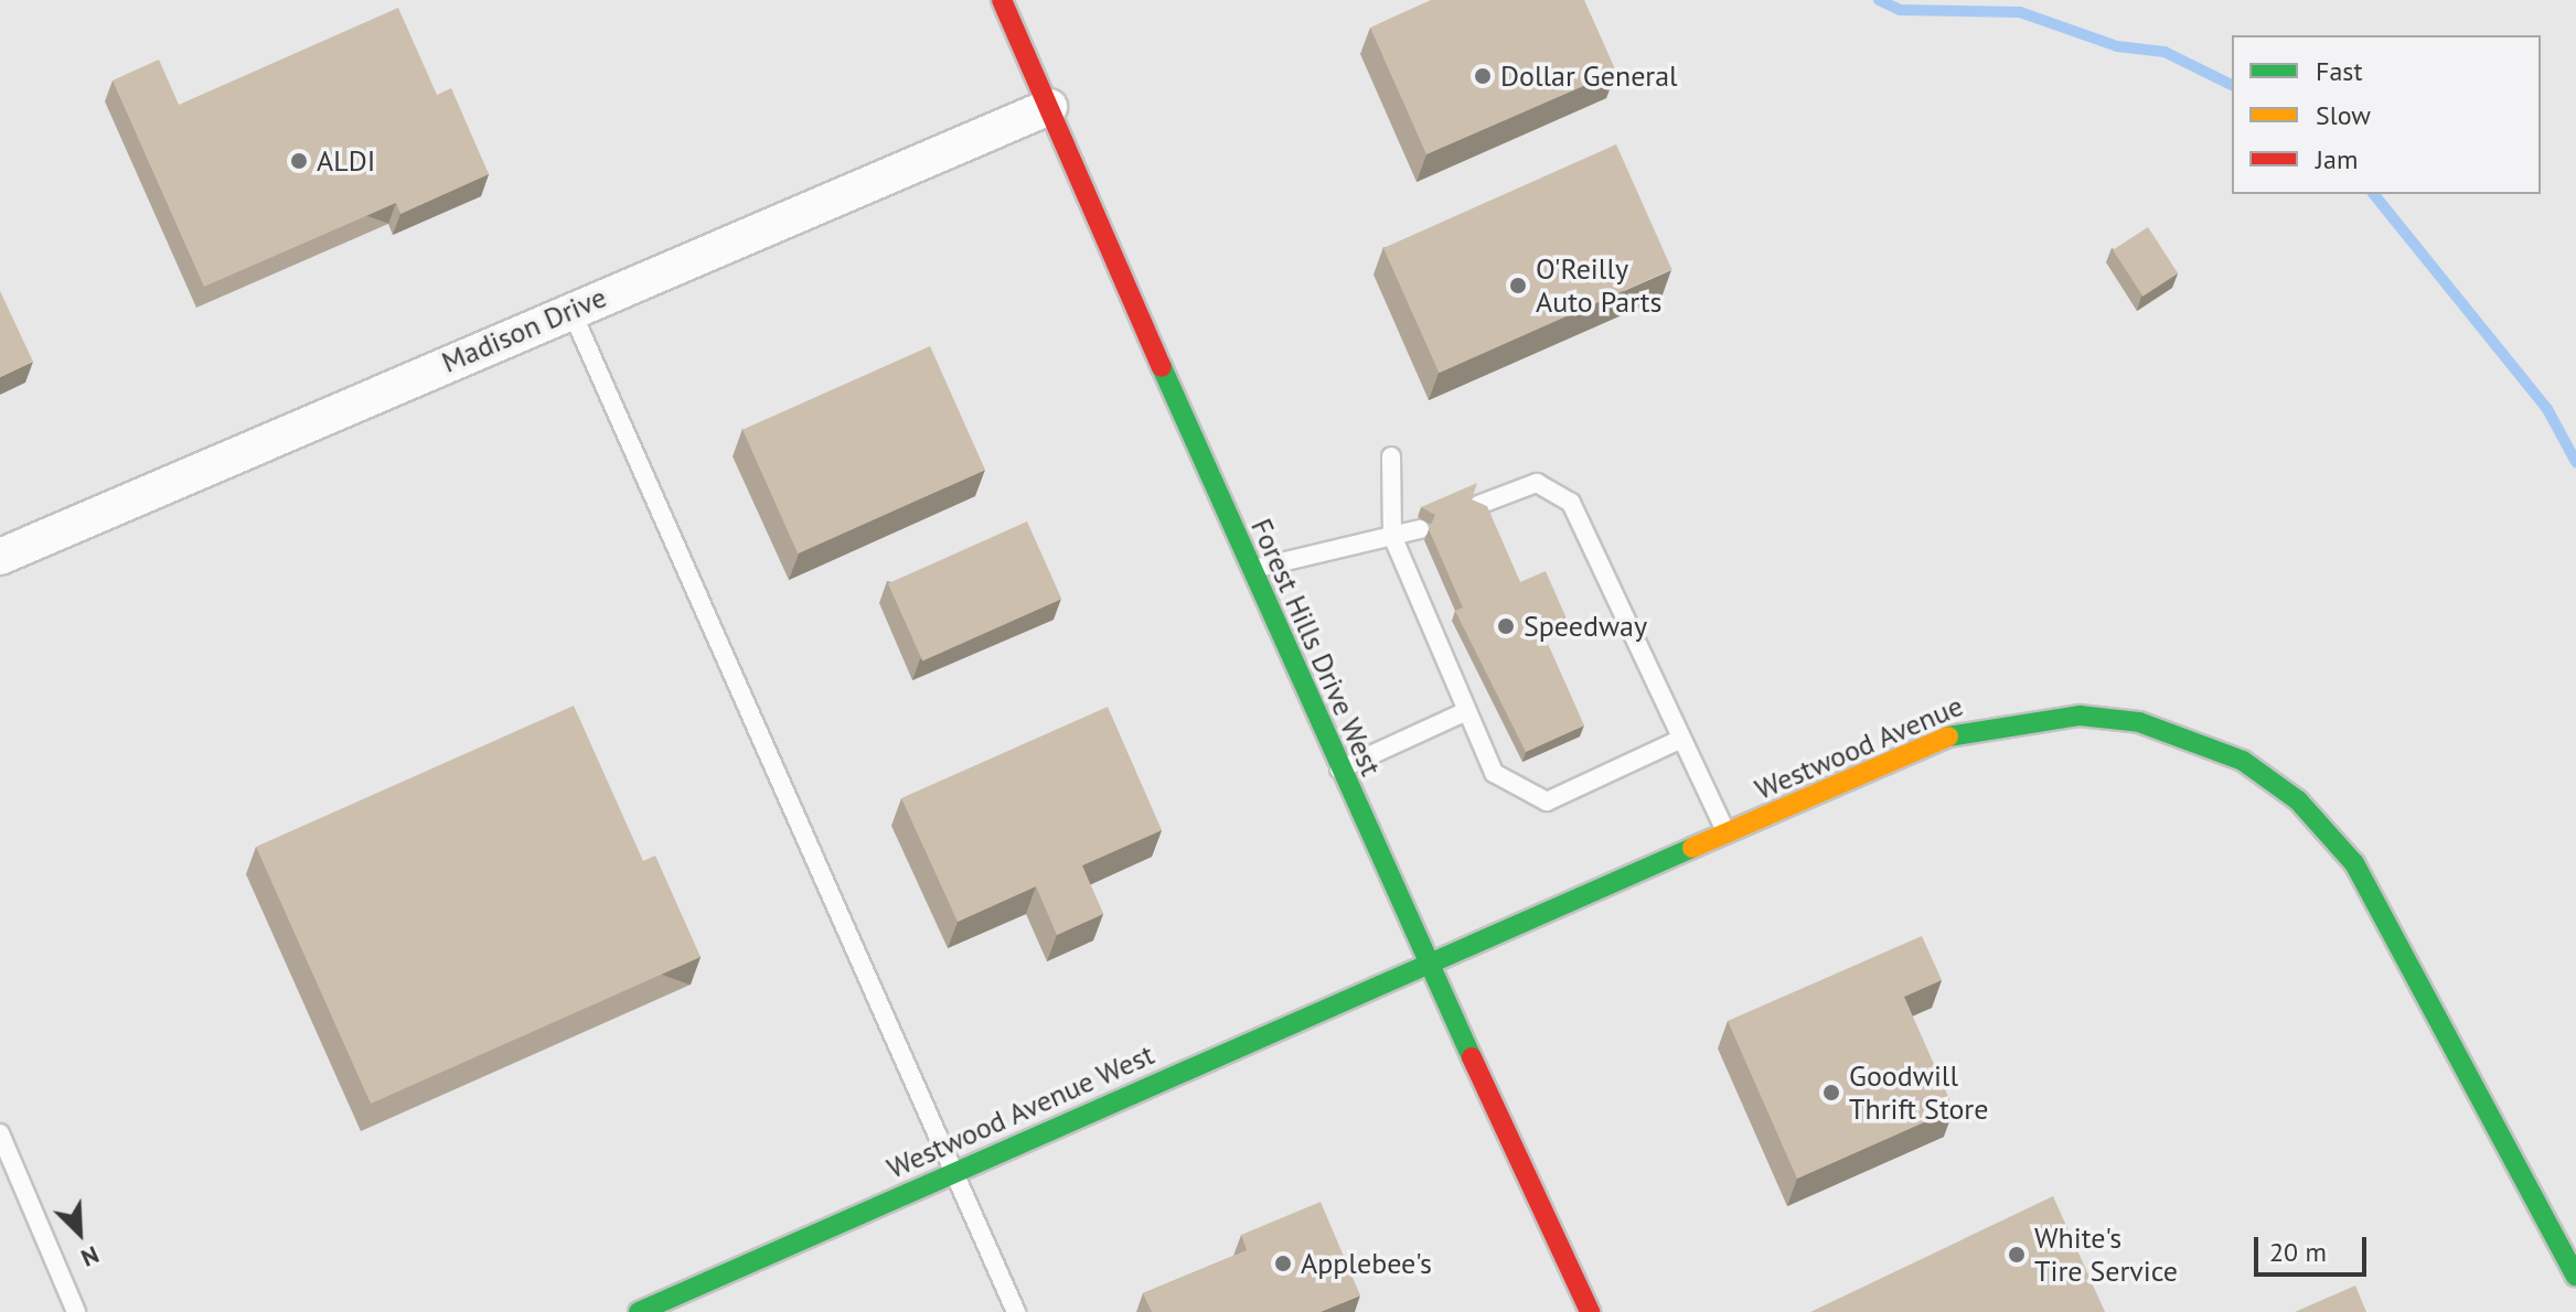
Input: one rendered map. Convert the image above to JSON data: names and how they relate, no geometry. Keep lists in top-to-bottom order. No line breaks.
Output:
{"streets":{"street":["Madison Drive","Forest Hills Drive West","Westwood Avenue","Westwood Avenue West"]},"crossings":[["Madison Drive","Forest Hills Drive West"],["Forest Hills Drive West","Westwood Avenue"],["Forest Hills Drive West","Westwood Avenue West"],["Westwood Avenue","Westwood Avenue West"]],"places":["Dollar General","ALDI","O'Reilly Auto Parts","Speedway","Goodwill Thrift Store","White's Tire Service","Applebee's"],"legend":["Fast","Slow","Jam"],"scale_bar":"20 m","north":"bottom right"}
